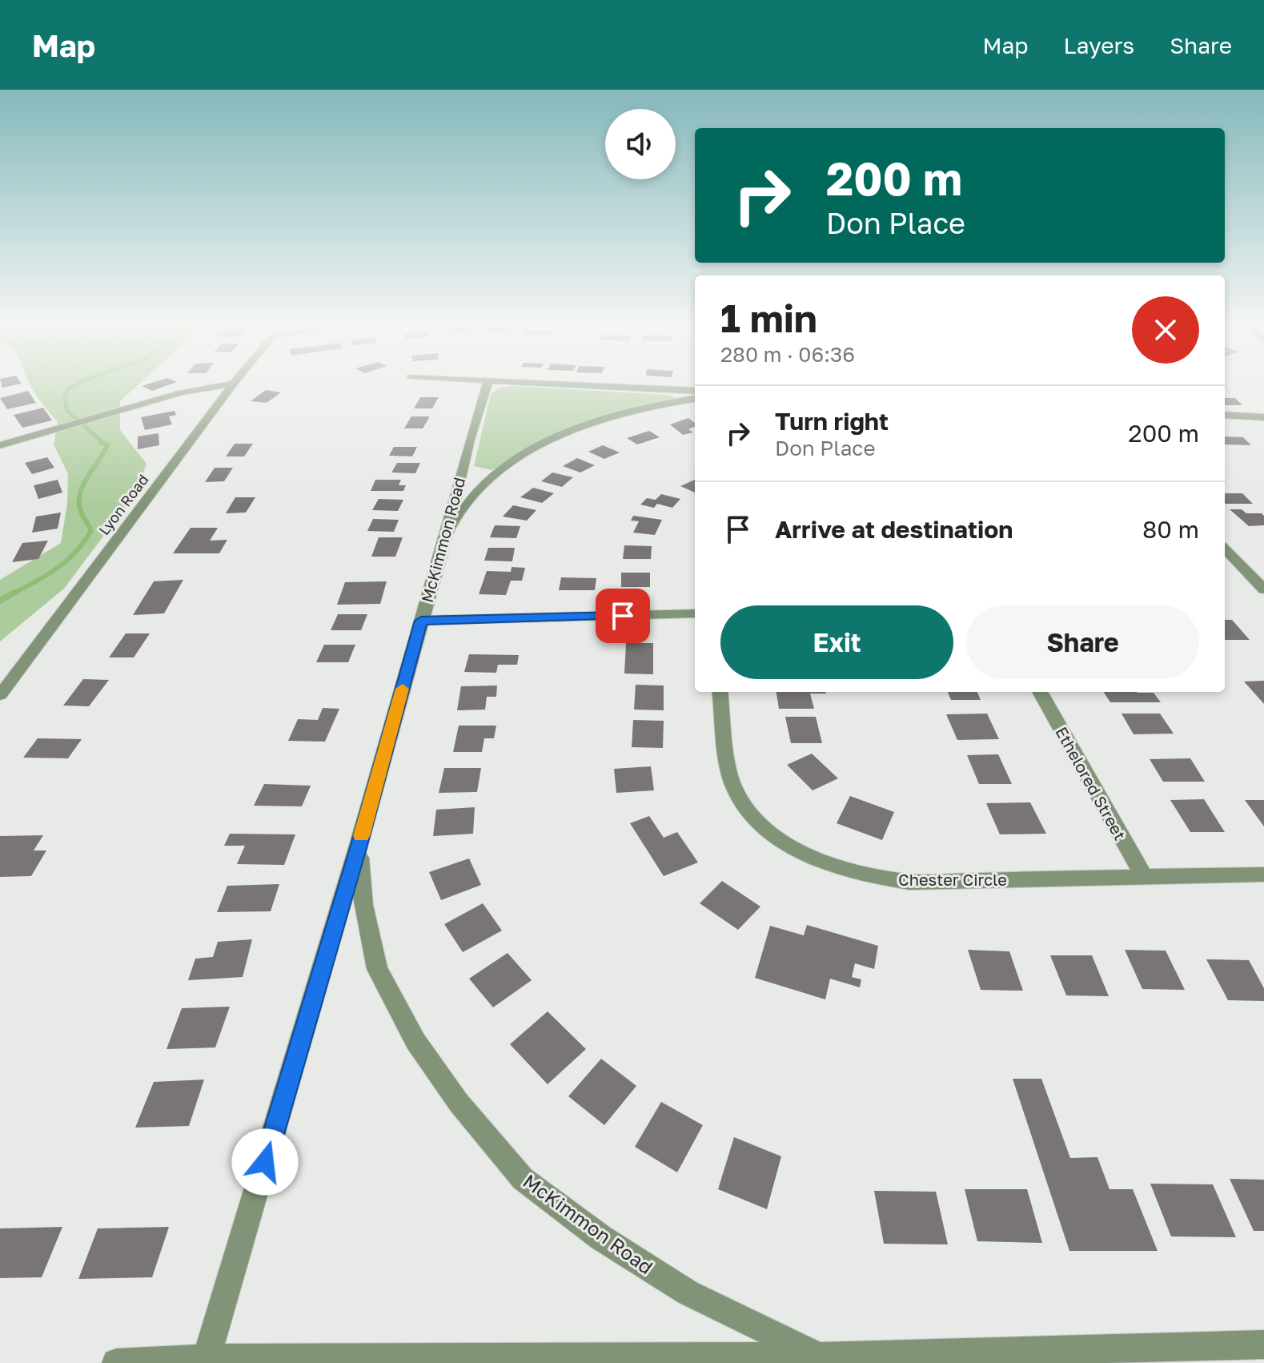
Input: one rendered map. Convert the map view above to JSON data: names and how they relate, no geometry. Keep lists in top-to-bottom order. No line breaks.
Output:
{"streets":{"street":["Lyon Road","McKimmon Road","Ethelored Street","Chester Circle"]},"crossings":[["Ethelored Street","Chester Circle"]],"page":{"header":"Map","nav":["Map","Layers","Share"],"turn":["200 m","Don Place"],"heading":["1 min","280 m · 06:36"],"list":[{"name":"Turn right","note":"Don Place","value":"200 m"},{"name":"Arrive at destination","value":"80 m"}],"buttons":["Exit","Share"]}}
